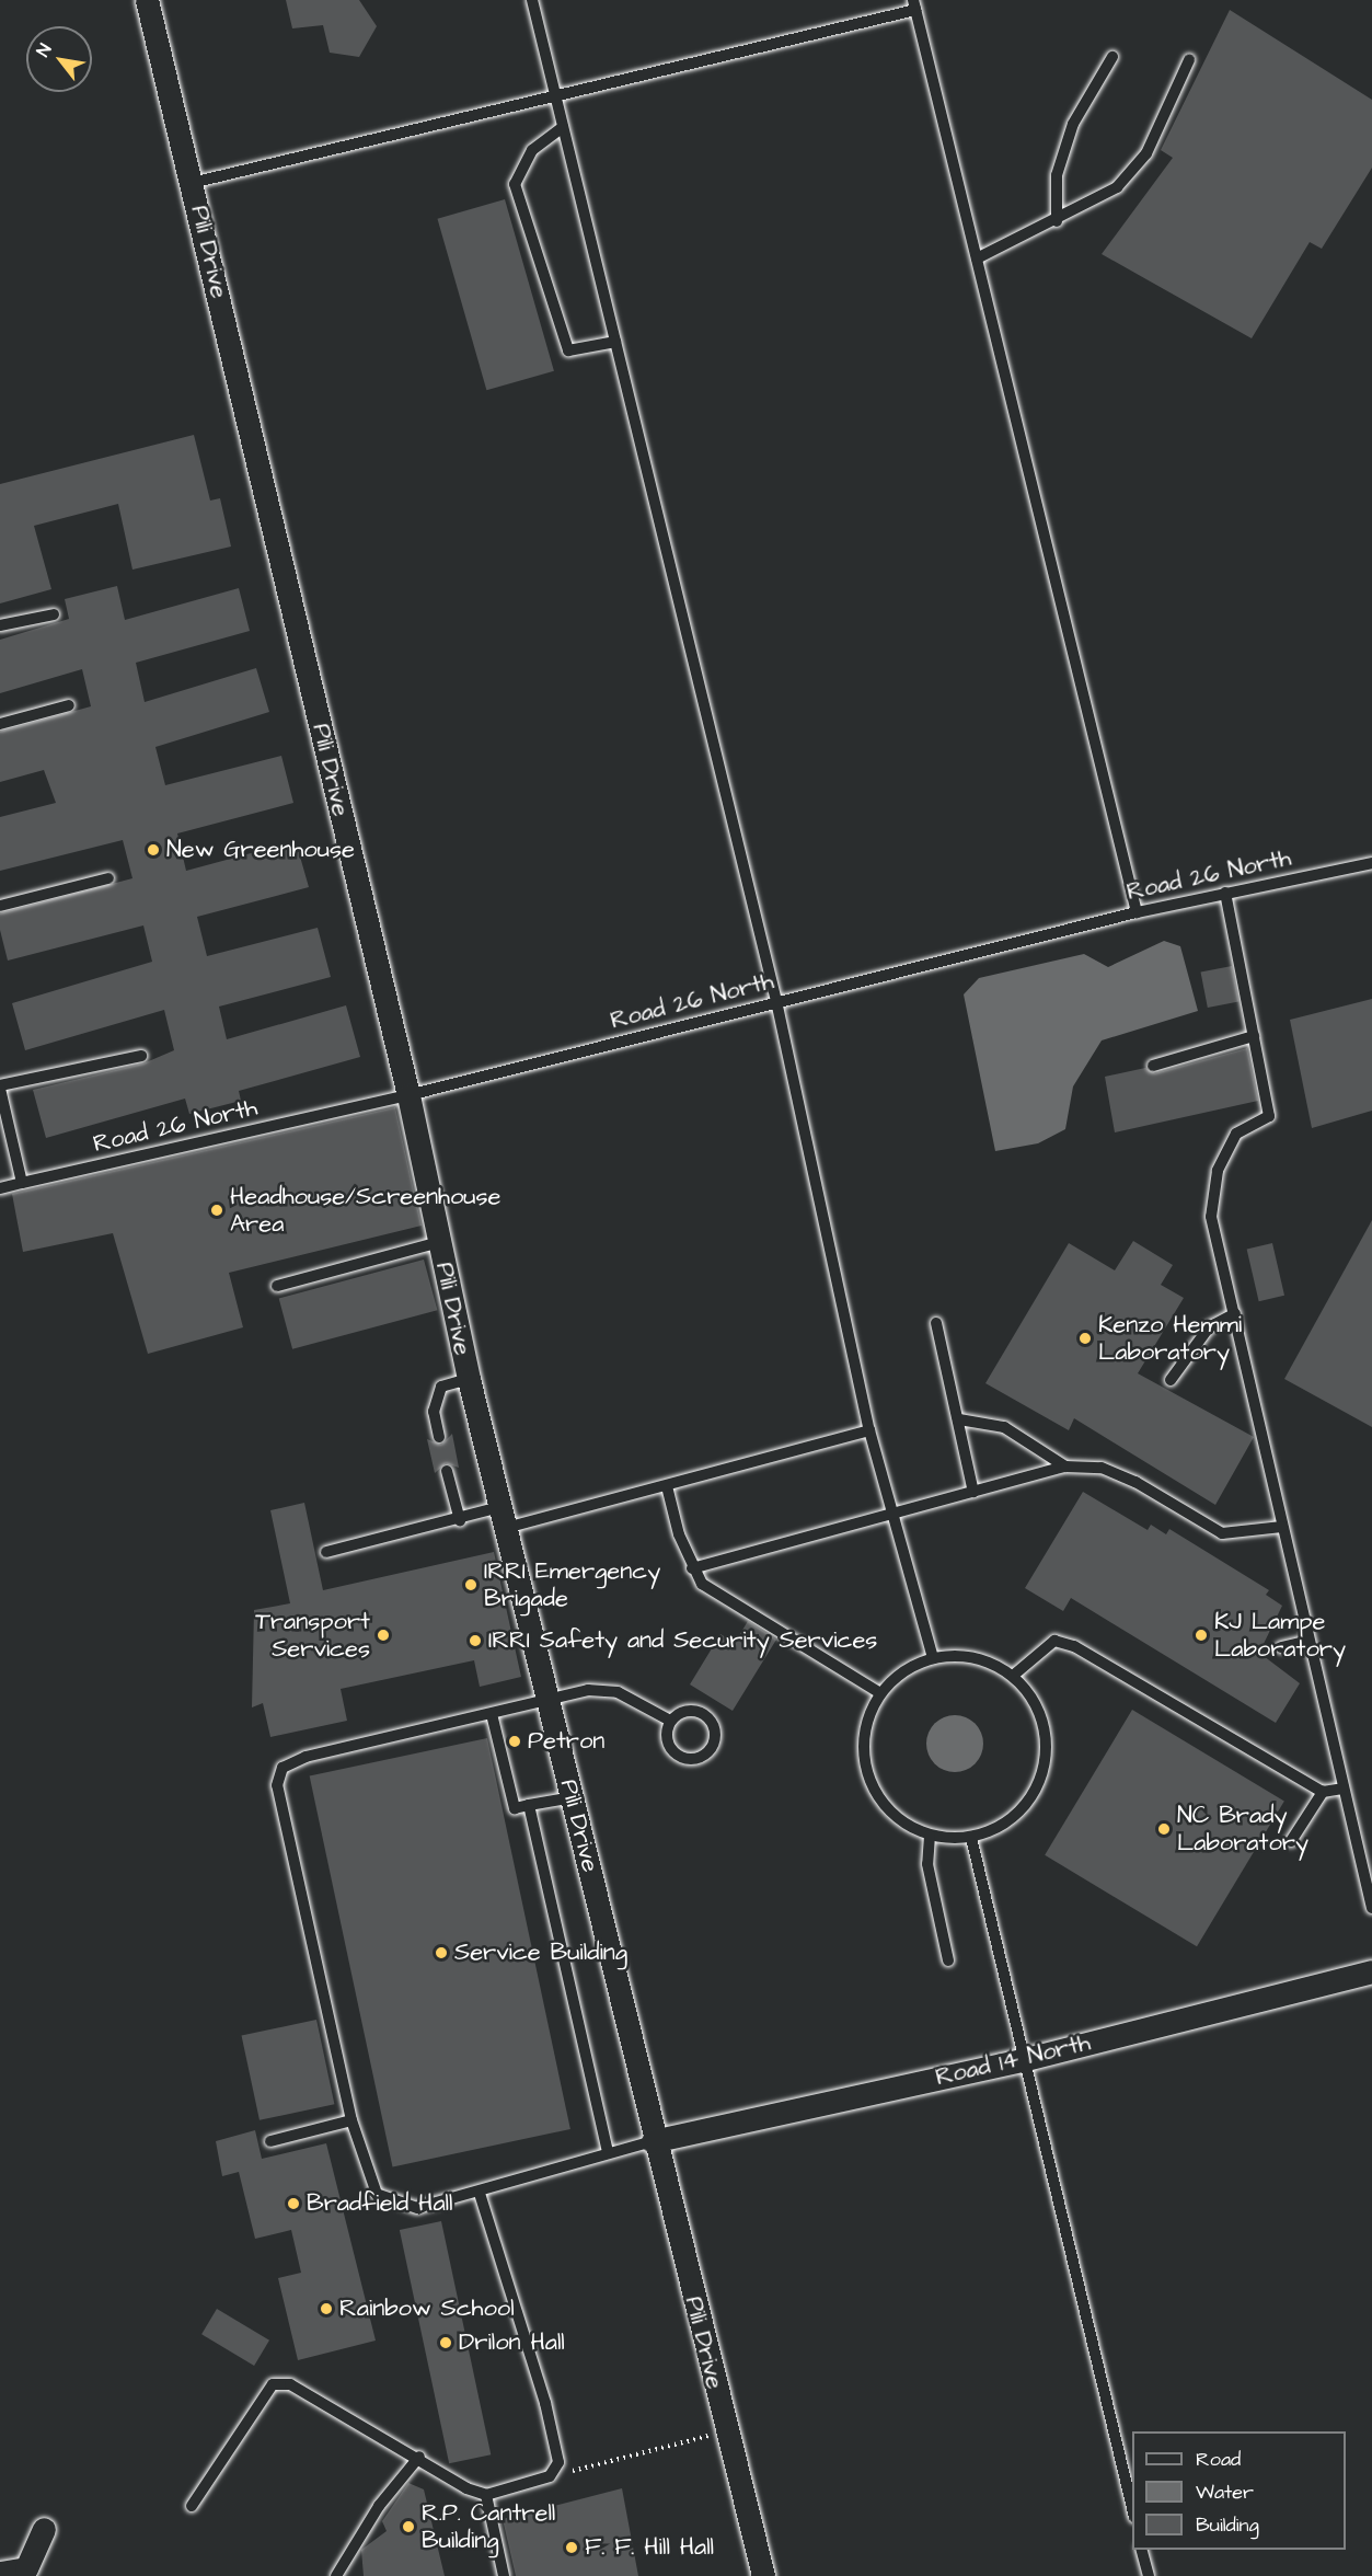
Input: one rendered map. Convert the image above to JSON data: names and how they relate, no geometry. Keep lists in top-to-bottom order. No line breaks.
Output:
{"streets":{"street":["Pili Drive","Road 14 North"],"lane":["Road 26 North"]},"crossings":[["Pili Drive","Road 26 North"],["Pili Drive","Road 14 North"]],"places":["New Greenhouse","Headhouse/Screenhouse Area","Kenzo Hemmi Laboratory","IRRI Emergency Brigade","Transport Services","KJ Lampe Laboratory","IRRI Safety and Security Services","Petron","NC Brady Laboratory","Service Building","Bradfield Hall","Rainbow School","Drilon Hall","R.P. Cantrell Building","F. F. Hill Hall"],"legend":["Road","Water","Building"],"north":"top left"}
